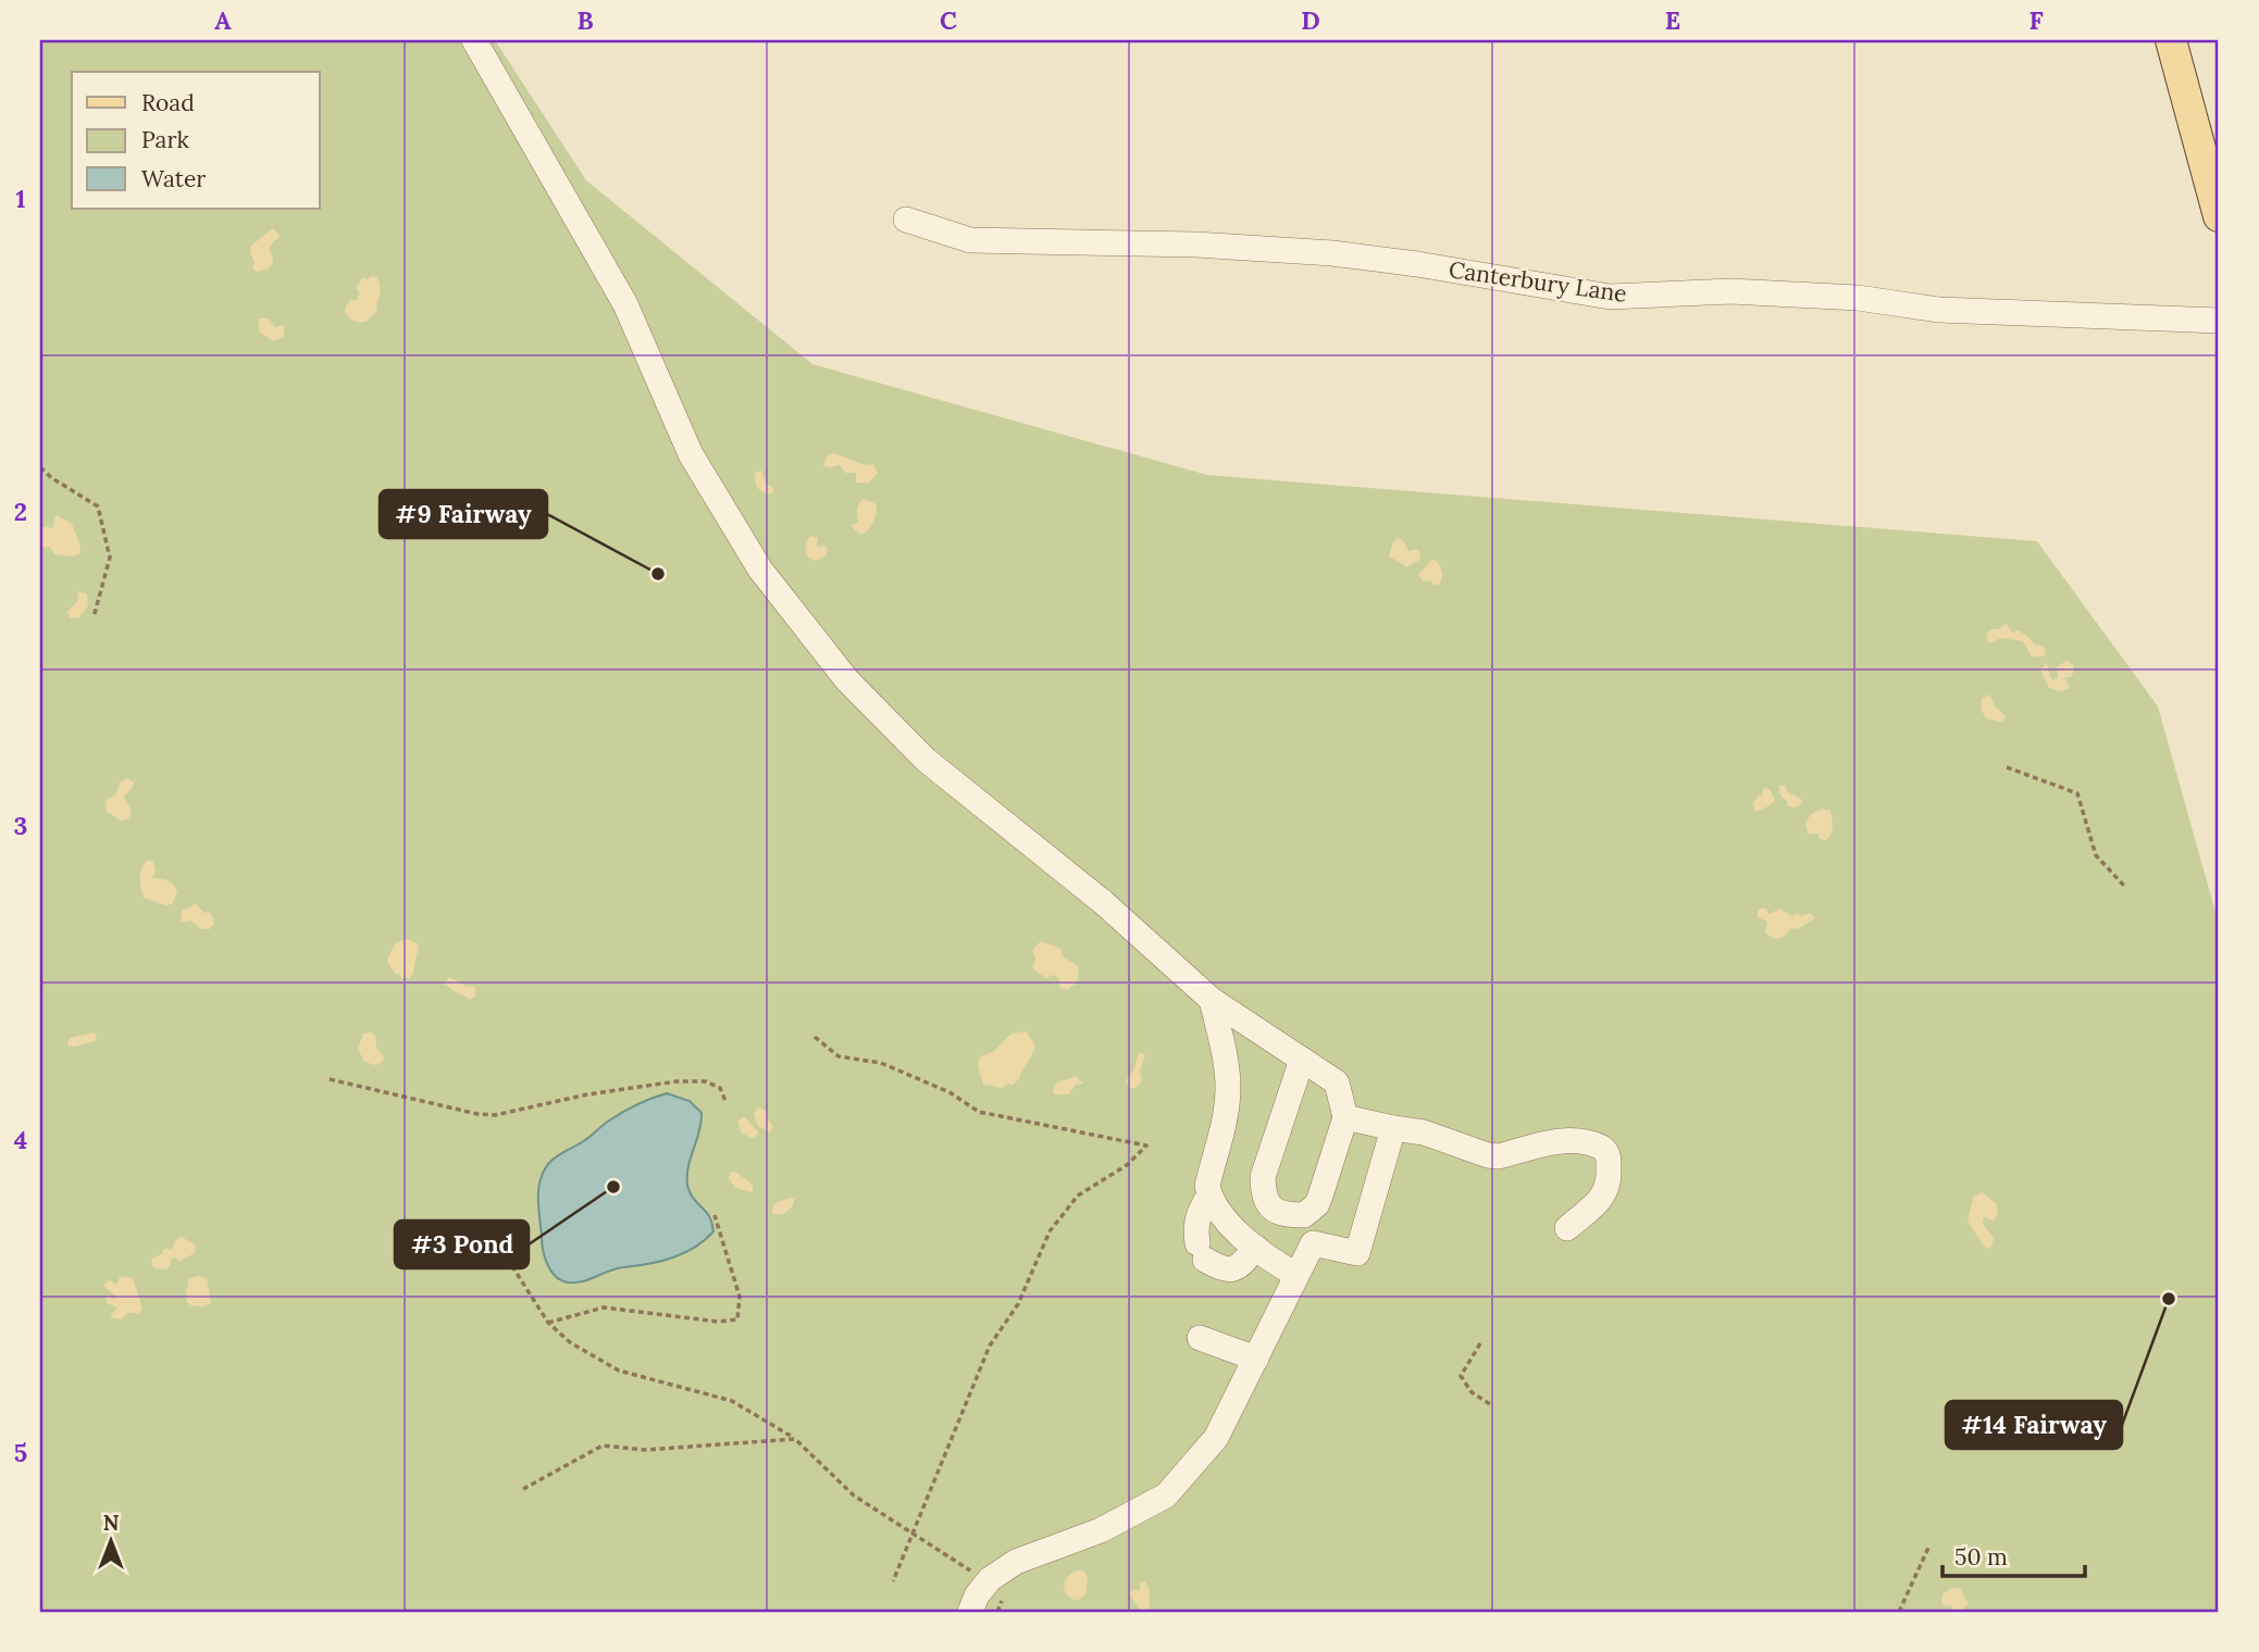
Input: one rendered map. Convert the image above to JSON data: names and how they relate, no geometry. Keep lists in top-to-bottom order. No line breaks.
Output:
{"streets":{"street":["Canterbury Lane"]},"places":["#9 Fairway","#3 Pond","#14 Fairway"],"legend":["Road","Park","Water"],"scale_bar":"50 m","north":"top","grid":{"columns":["A","B","C","D","E","F"],"rows":["1","2","3","4","5"]}}
